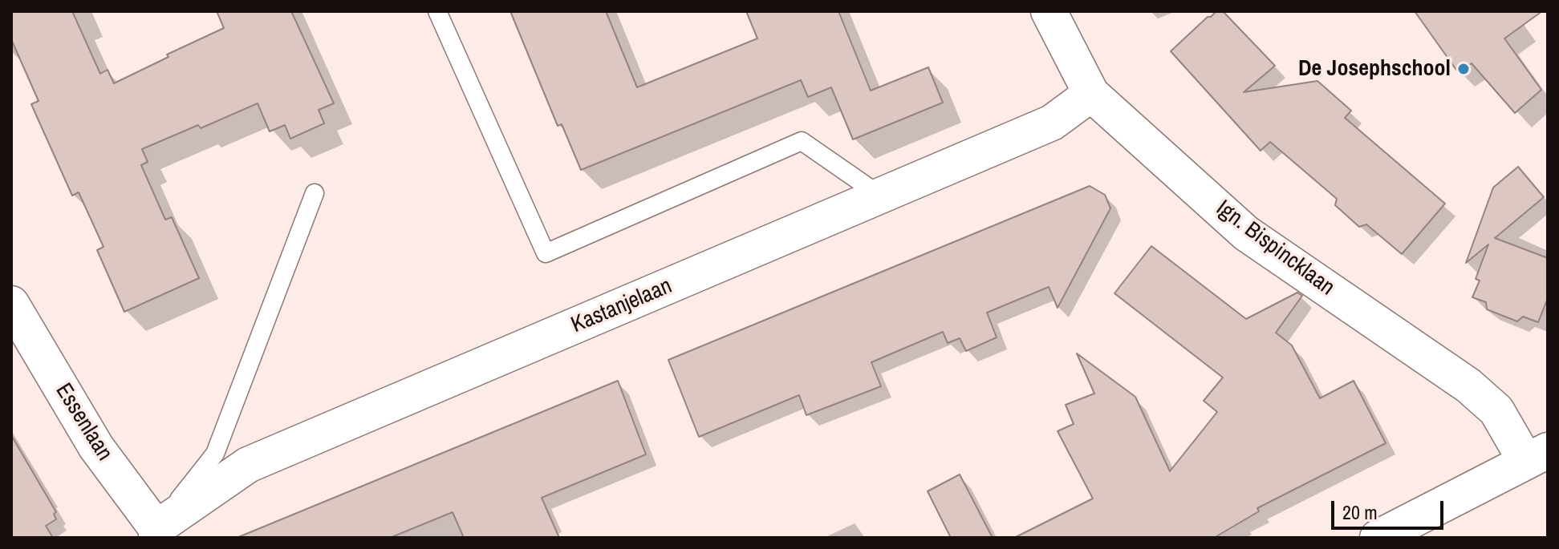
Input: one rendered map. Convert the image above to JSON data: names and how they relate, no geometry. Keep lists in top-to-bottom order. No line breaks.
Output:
{"streets":{"street":["Ign. Bispincklaan","Kastanjelaan","Essenlaan"]},"crossings":[["Ign. Bispincklaan","Kastanjelaan"],["Kastanjelaan","Essenlaan"]],"places":["De Josephschool"],"scale_bar":"20 m"}
